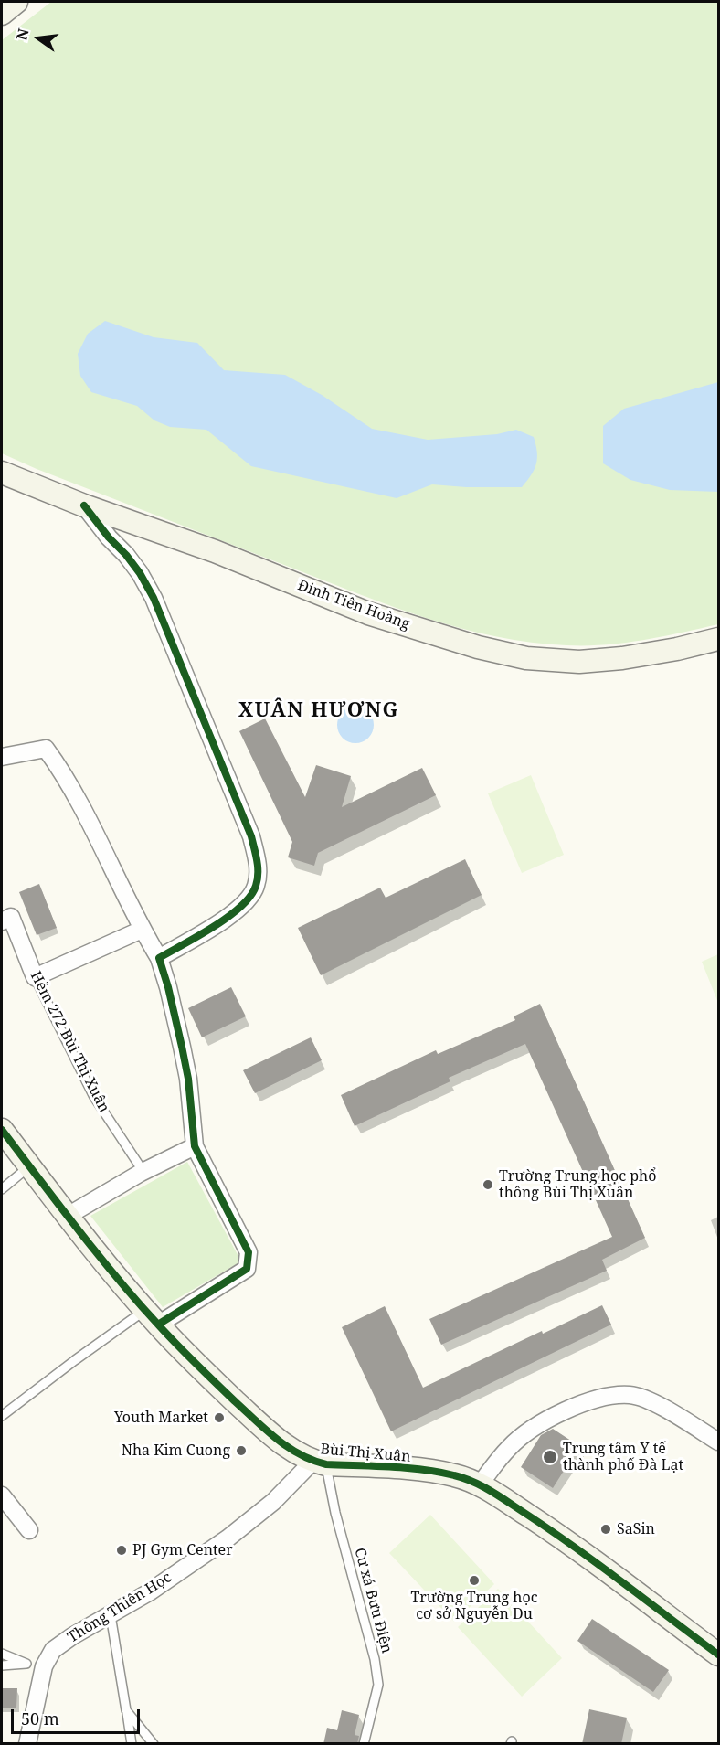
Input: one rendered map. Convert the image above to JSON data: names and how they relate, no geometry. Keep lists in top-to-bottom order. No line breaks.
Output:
{"streets":{"street":["Đinh Tiên Hoàng","Hẻm 272 Bùi Thị Xuân","Bùi Thị Xuân","Thông Thiên Học"],"lane":["Cư xá Bưu Điện"]},"crossings":[["Bùi Thị Xuân","Cư xá Bưu Điện"],["Bùi Thị Xuân","Thông Thiên Học"],["Cư xá Bưu Điện","Thông Thiên Học"]],"districts":["XUÂN HƯƠNG"],"places":["Trường Trung học phổ thông Bùi Thị Xuân","Youth Market","Nha Kim Cuong","Trung tâm Y tế thành phố Đà Lạt","SaSin","PJ Gym Center","Trường Trung học cơ sở Nguyễn Du"],"scale_bar":"50 m","north":"left"}
